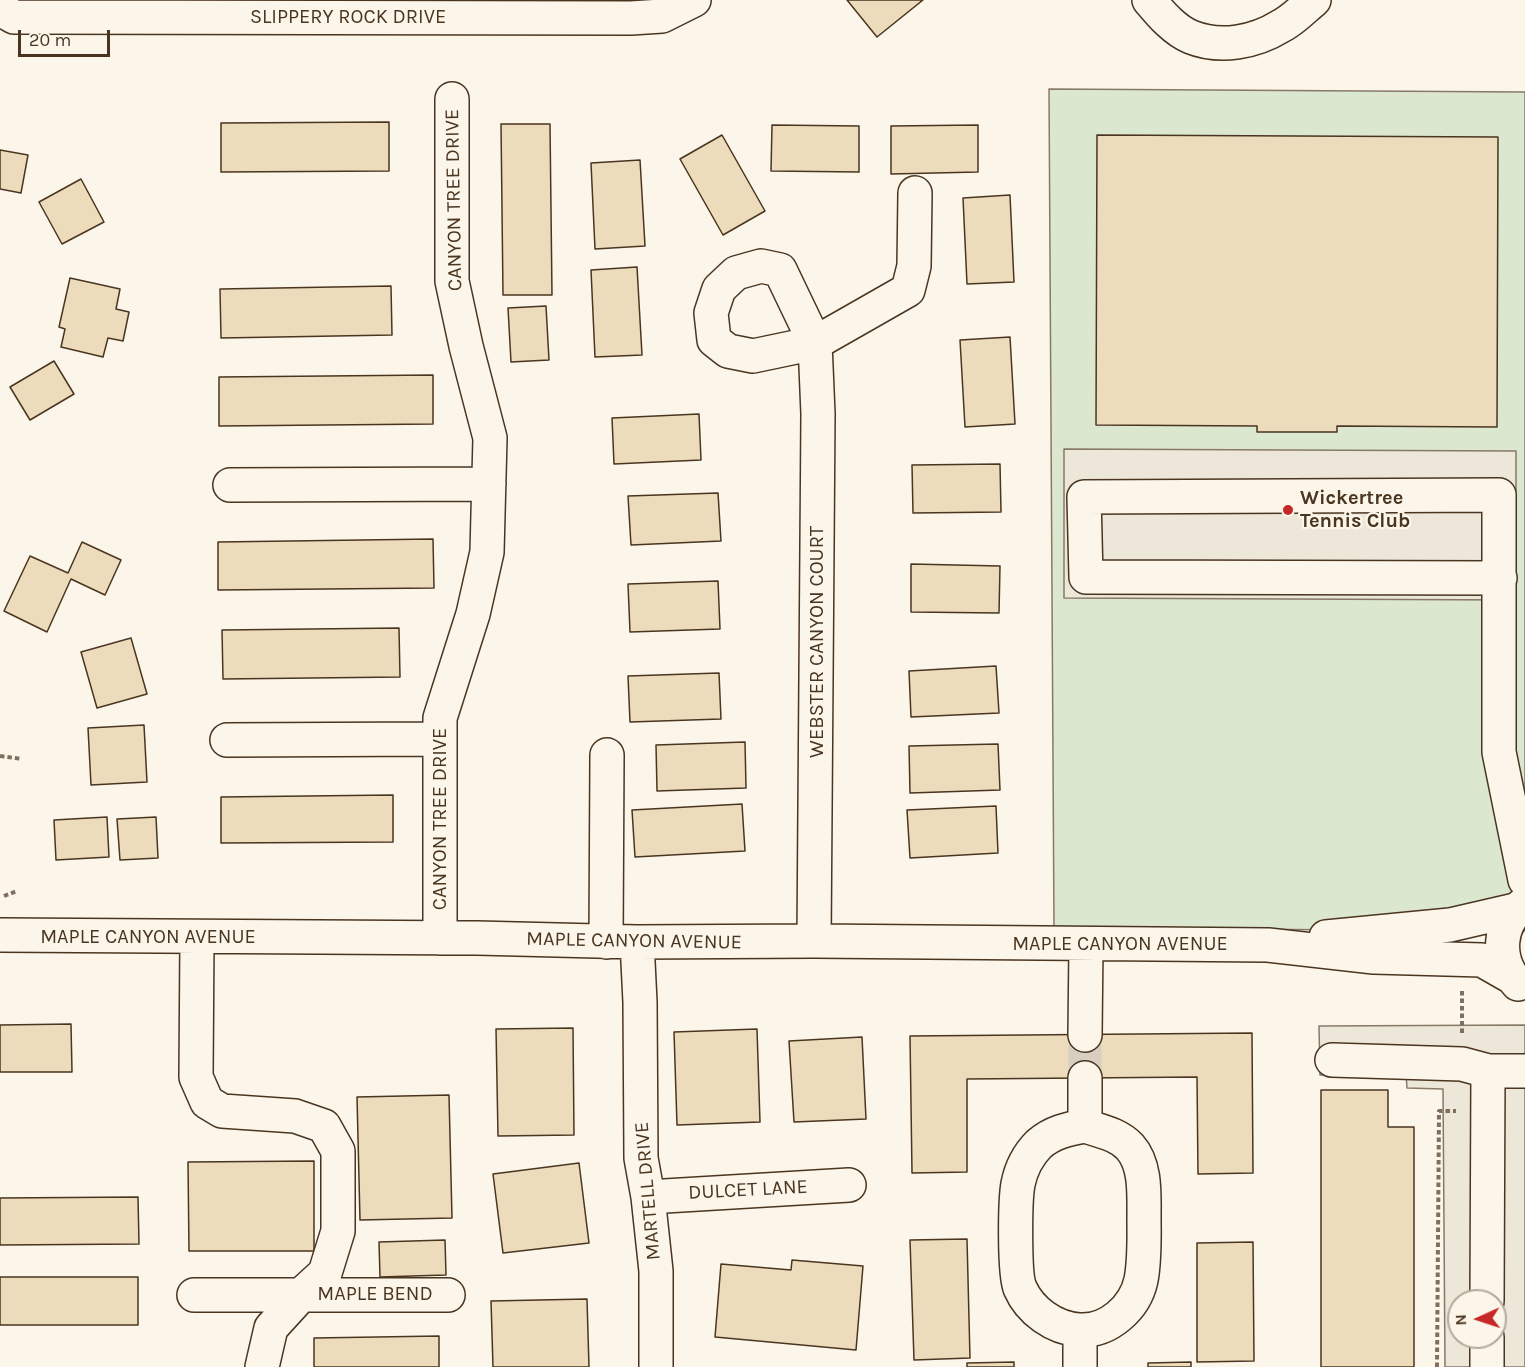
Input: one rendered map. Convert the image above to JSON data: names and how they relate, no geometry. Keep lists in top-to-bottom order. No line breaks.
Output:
{"streets":{"street":["SLIPPERY ROCK DRIVE","CANYON TREE DRIVE","WEBSTER CANYON COURT","MAPLE CANYON AVENUE","DULCET LANE","MARTELL DRIVE","MAPLE BEND"]},"crossings":[["CANYON TREE DRIVE","MAPLE CANYON AVENUE"],["WEBSTER CANYON COURT","MAPLE CANYON AVENUE"],["MAPLE CANYON AVENUE","MARTELL DRIVE"],["MAPLE CANYON AVENUE","MAPLE BEND"],["DULCET LANE","MARTELL DRIVE"]],"places":["Wickertree Tennis Club"],"scale_bar":"20 m","north":"left"}
